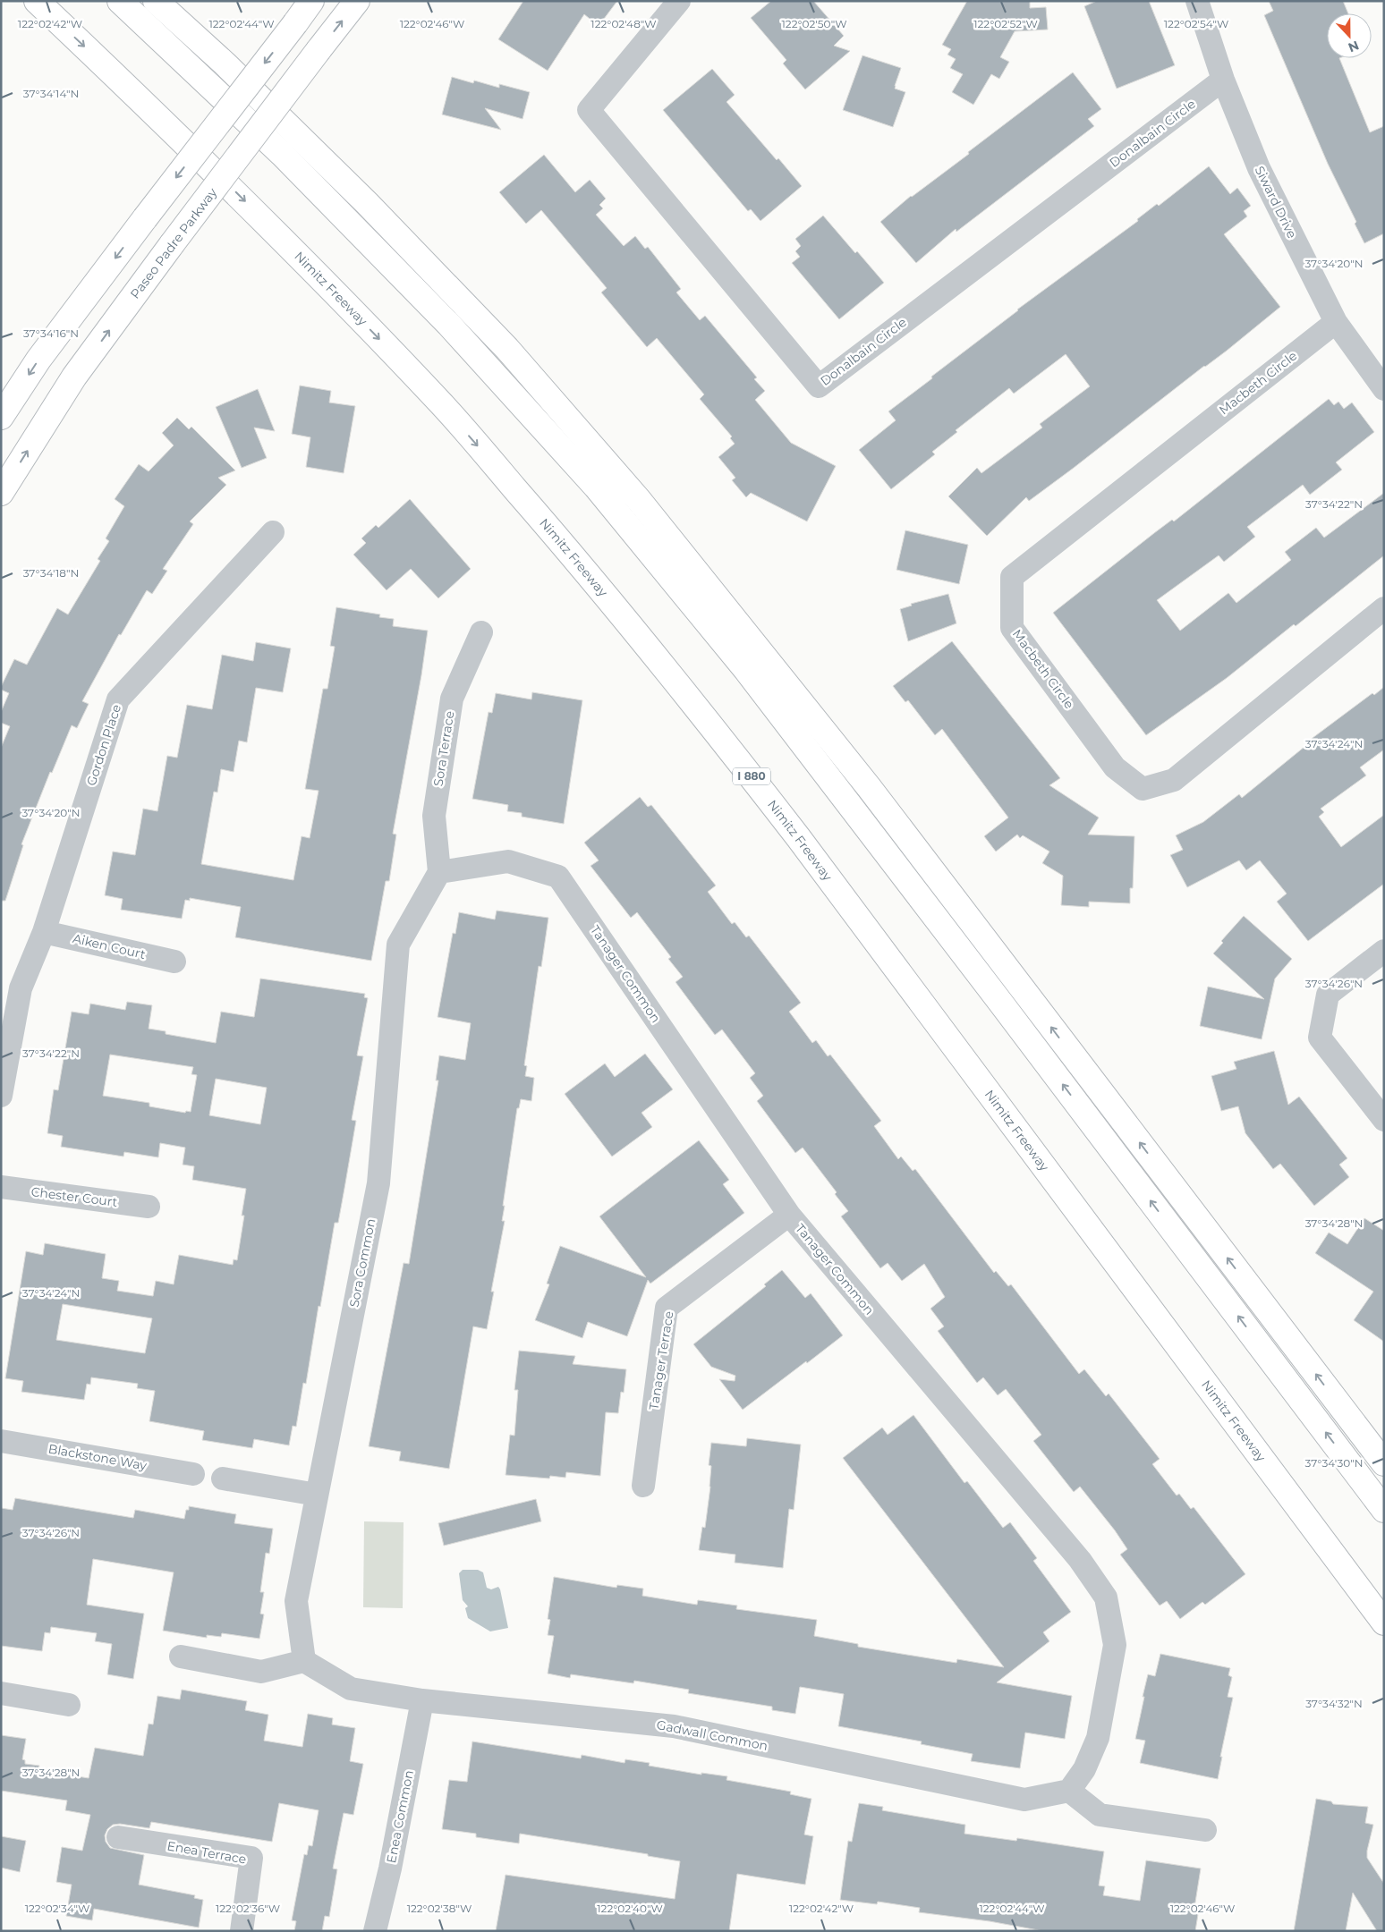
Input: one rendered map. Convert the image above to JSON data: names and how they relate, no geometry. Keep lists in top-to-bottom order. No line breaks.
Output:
{"streets":{"main road":["Paseo Padre Parkway","Nimitz Freeway","I 880"],"street":["Donalbain Circle","Siward Drive","Macbeth Circle","Gordon Place","Sora Terrace","Aiken Court","Tanager Common","Chester Court","Sora Common","Tanager Terrace","Blackstone Way","Gadwall Common","Enea Common","Enea Terrace"]},"crossings":[["Donalbain Circle","Siward Drive"],["Siward Drive","Macbeth Circle"],["Gordon Place","Aiken Court"],["Sora Terrace","Tanager Common"],["Sora Terrace","Sora Common"],["Tanager Common","Sora Common"],["Tanager Common","Tanager Terrace"],["Tanager Common","Gadwall Common"],["Sora Common","Gadwall Common"],["Gadwall Common","Enea Common"]],"north":"bottom","coordinates":["122°02'44\"W","122°02'46\"W","122°02'48\"W","122°02'50\"W","122°02'52\"W","122°02'42\"W","122°02'54\"W","37°34'14\"N","37°34'20\"N","37°34'16\"N","37°34'22\"N","37°34'18\"N","37°34'24\"N","37°34'26\"N","37°34'28\"N","37°34'30\"N","37°34'32\"N","122°02'34\"W","122°02'36\"W","122°02'38\"W","122°02'40\"W"]}
